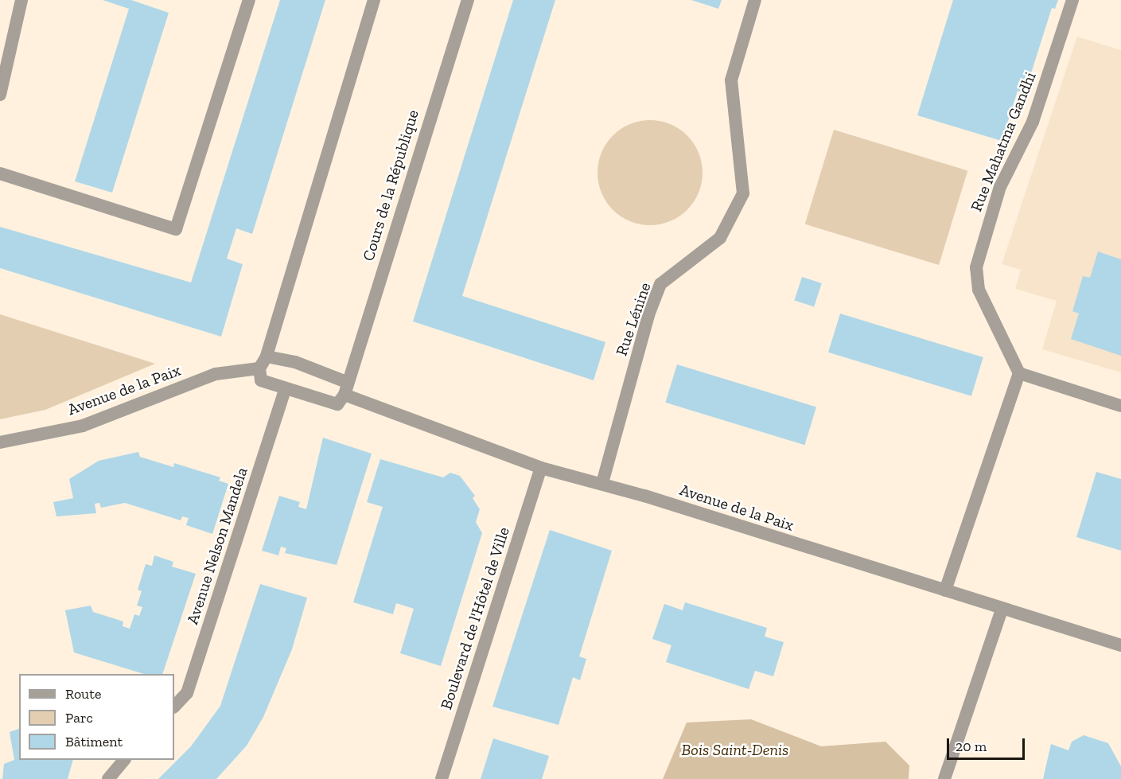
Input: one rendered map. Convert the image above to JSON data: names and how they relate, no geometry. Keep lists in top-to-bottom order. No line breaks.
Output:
{"streets":{"street":["Rue Mahatma Gandhi","Cours de la République","Rue Lénine","Avenue de la Paix","Avenue Nelson Mandela","Boulevard de l'Hôtel de Ville"]},"crossings":[["Cours de la République","Avenue de la Paix"],["Rue Lénine","Avenue de la Paix"],["Avenue de la Paix","Boulevard de l'Hôtel de Ville"]],"parks":["Bois Saint-Denis"],"legend":["Route","Parc","Bâtiment"],"scale_bar":"20 m"}
